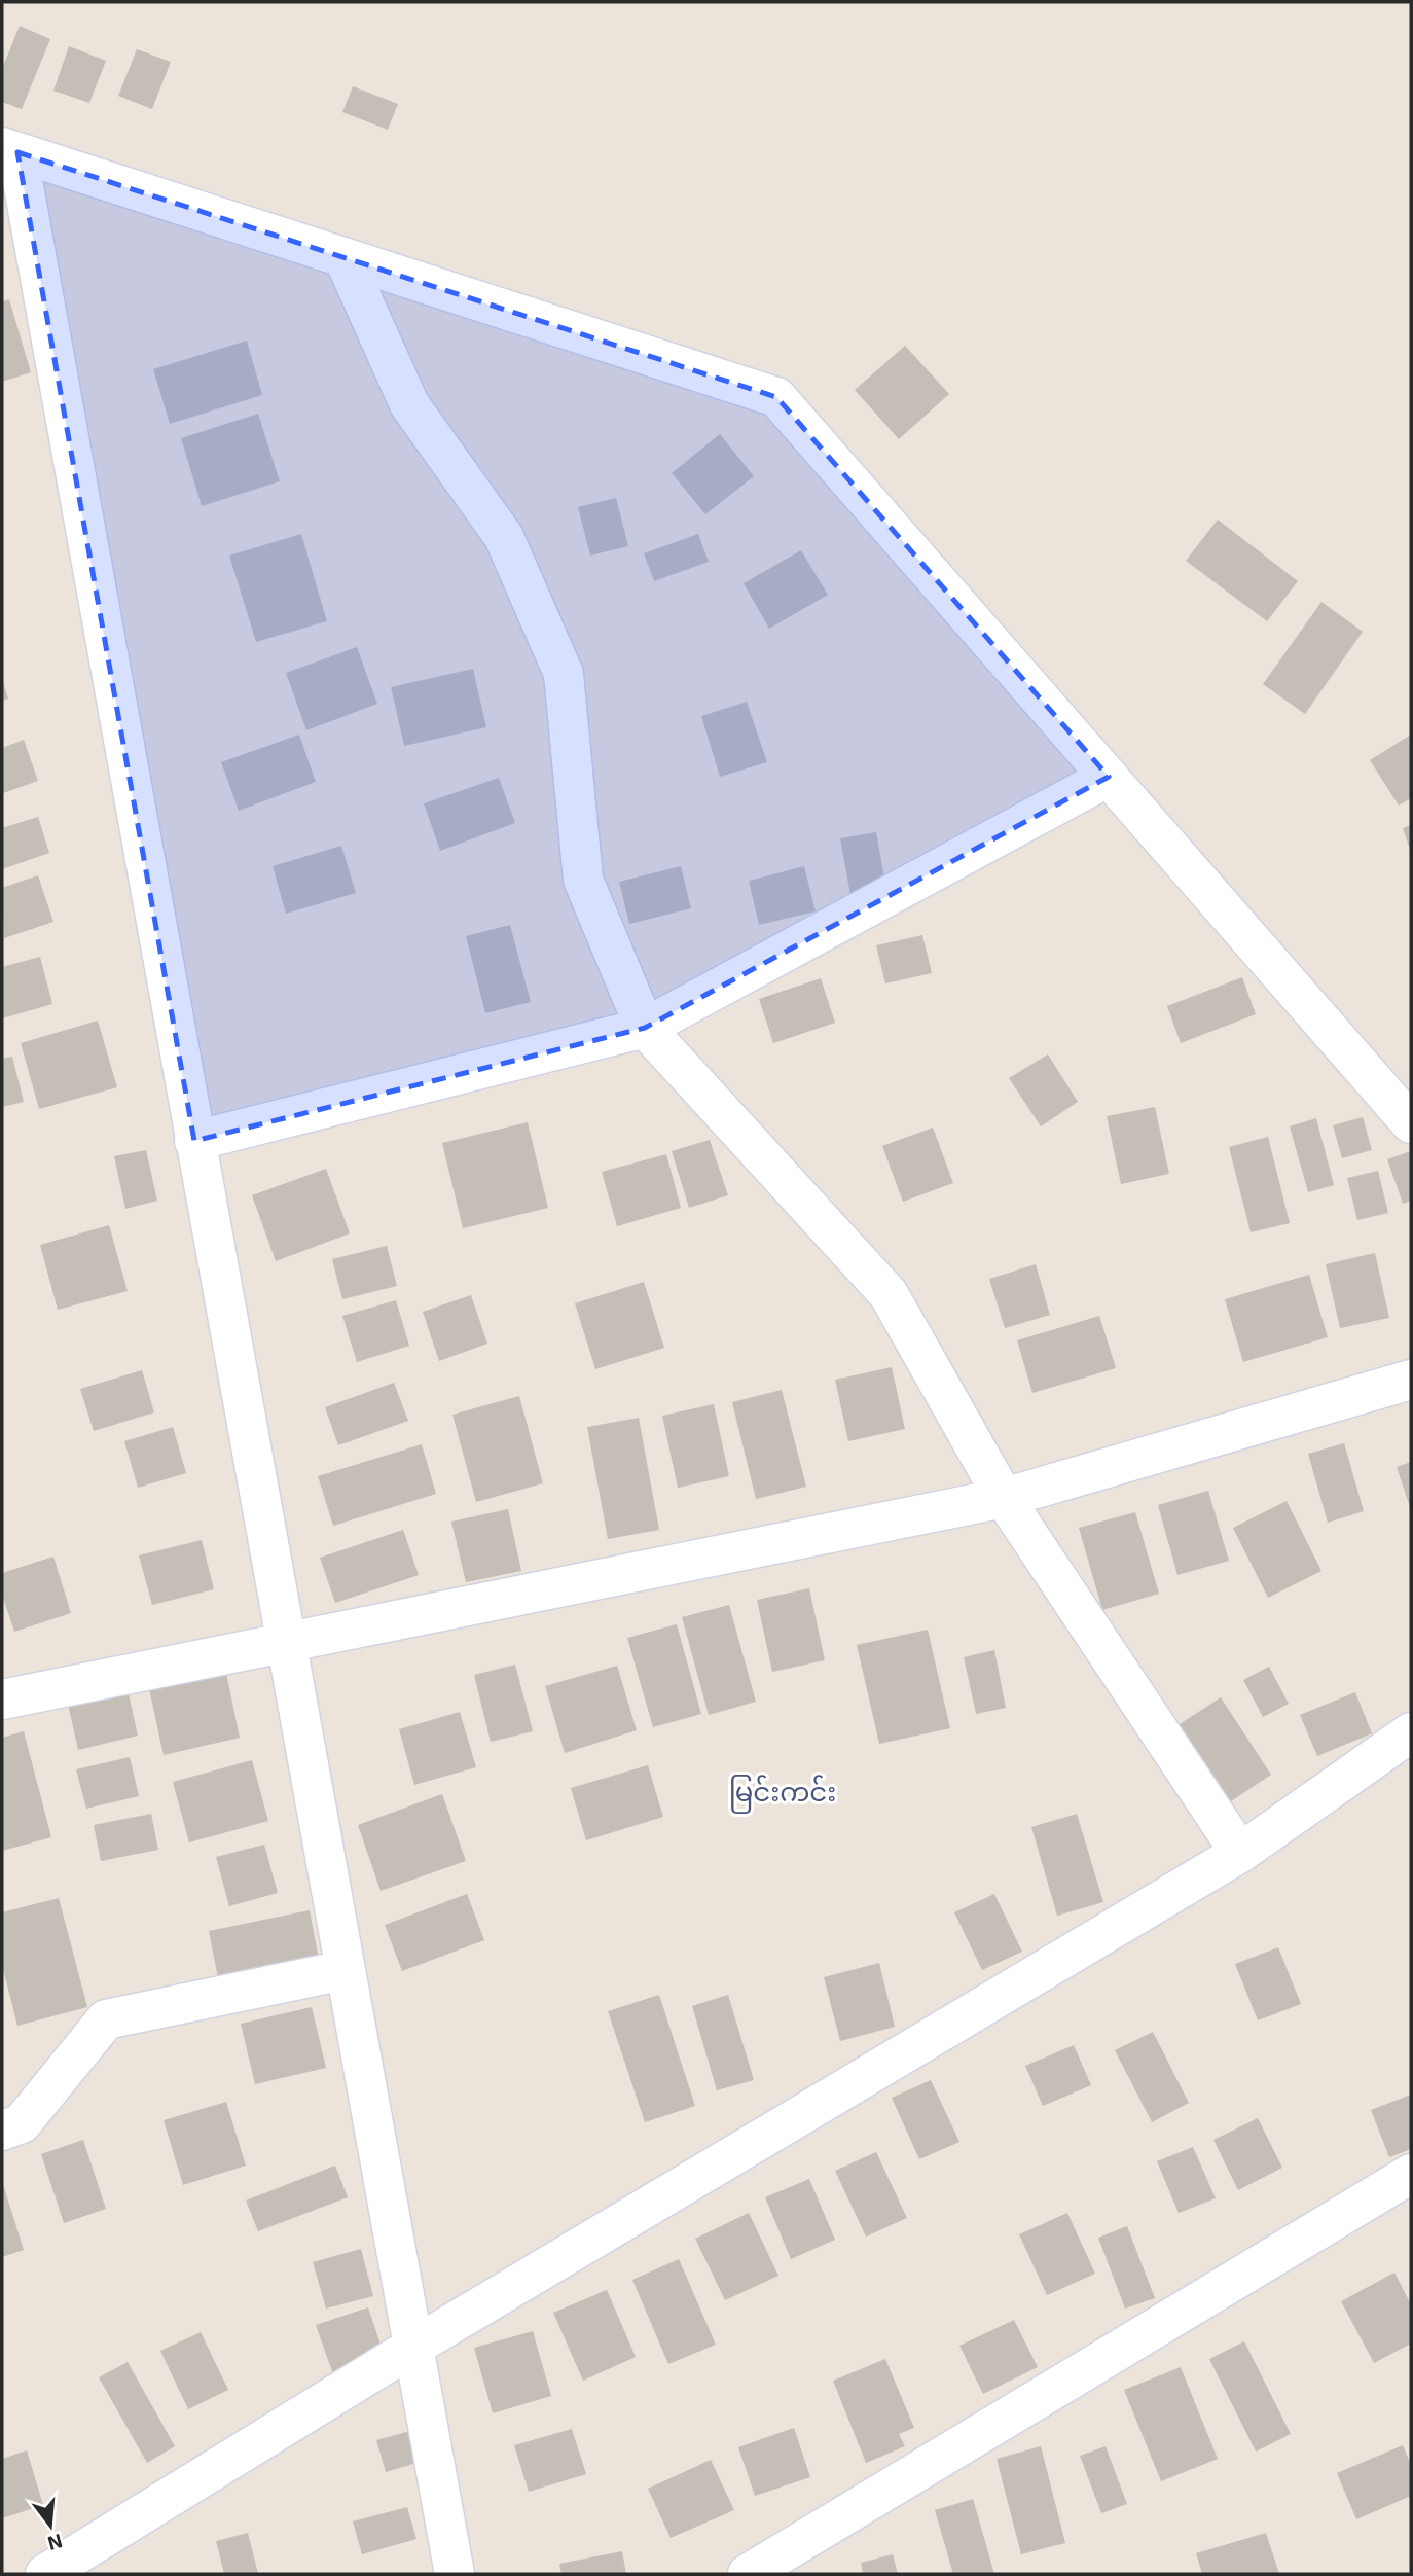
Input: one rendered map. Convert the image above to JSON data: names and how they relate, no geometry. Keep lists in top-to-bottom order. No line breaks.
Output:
{"districts":["မြင်းကင်း"],"north":"bottom"}
